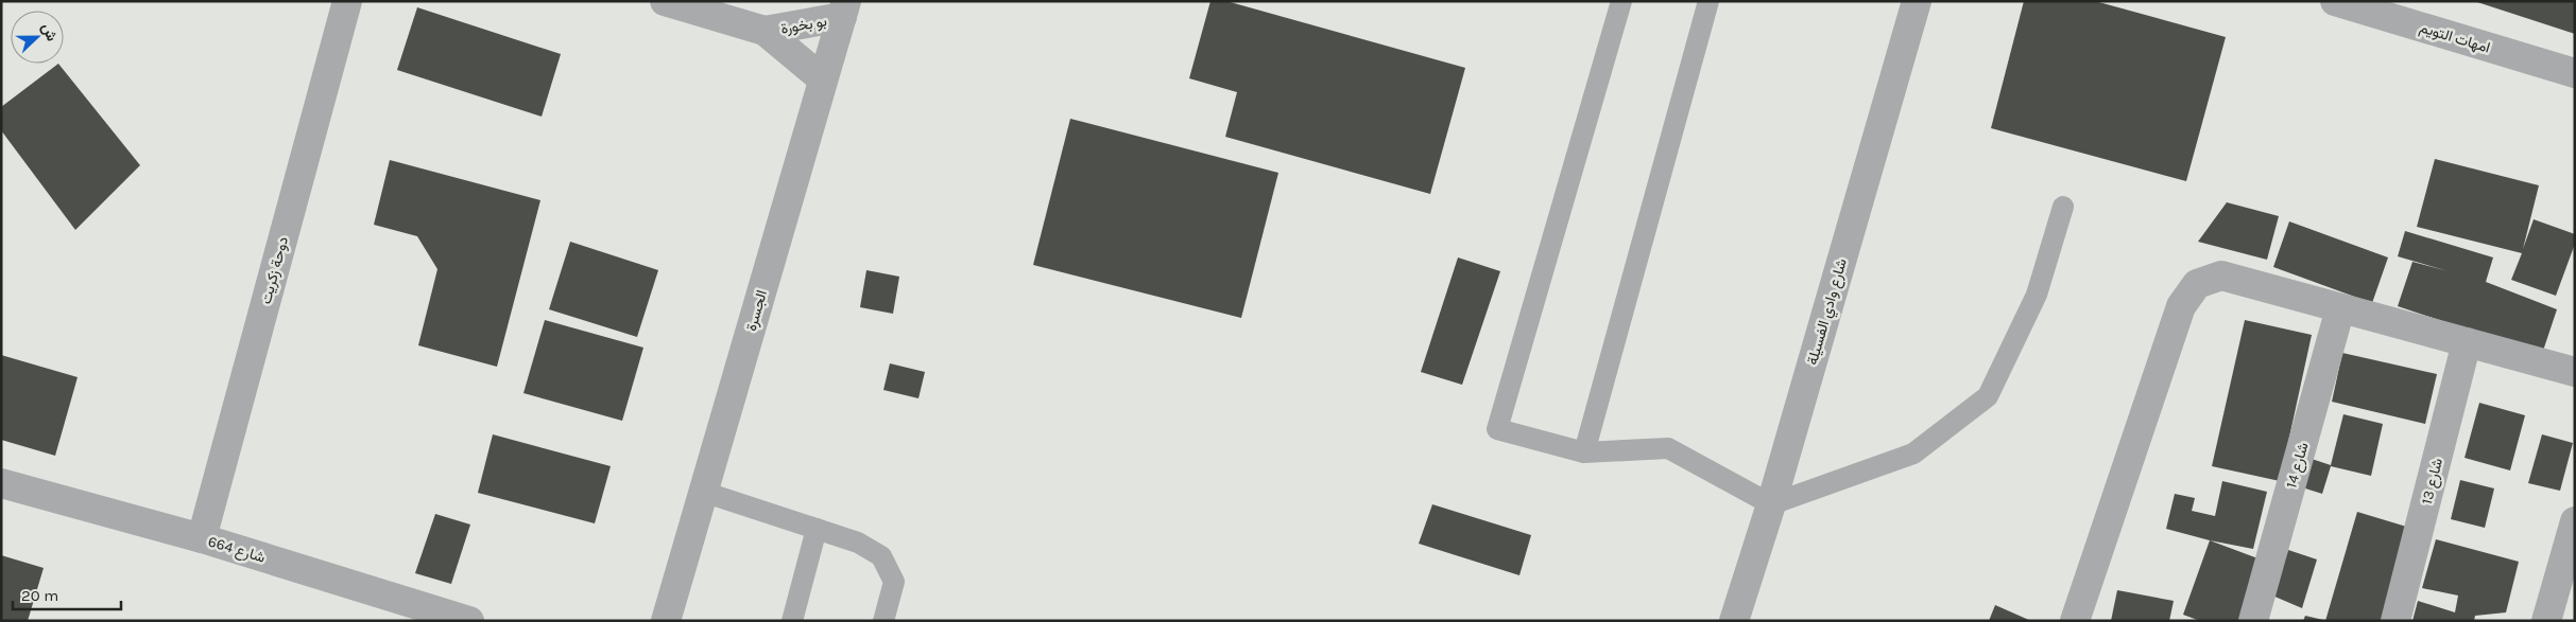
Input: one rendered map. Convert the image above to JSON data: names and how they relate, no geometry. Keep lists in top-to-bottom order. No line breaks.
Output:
{"streets":{"street":["بو بخورة","امهات التويم","دوحة زكريت","الجسرة","شارع وادي الفسيلة","شارع 14","شارع 13","شارع 664"]},"crossings":[["بو بخورة","الجسرة"],["دوحة زكريت","شارع 664"]],"scale_bar":"20 m","north":"right"}
